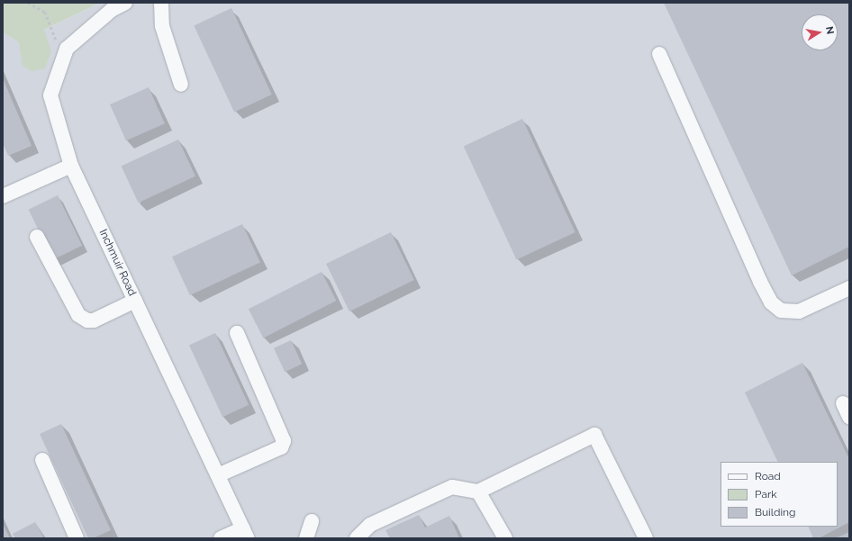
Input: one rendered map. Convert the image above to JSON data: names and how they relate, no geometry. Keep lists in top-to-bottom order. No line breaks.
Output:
{"streets":{"street":["Inchmuir Road"]},"legend":["Road","Park","Building"],"north":"right"}
